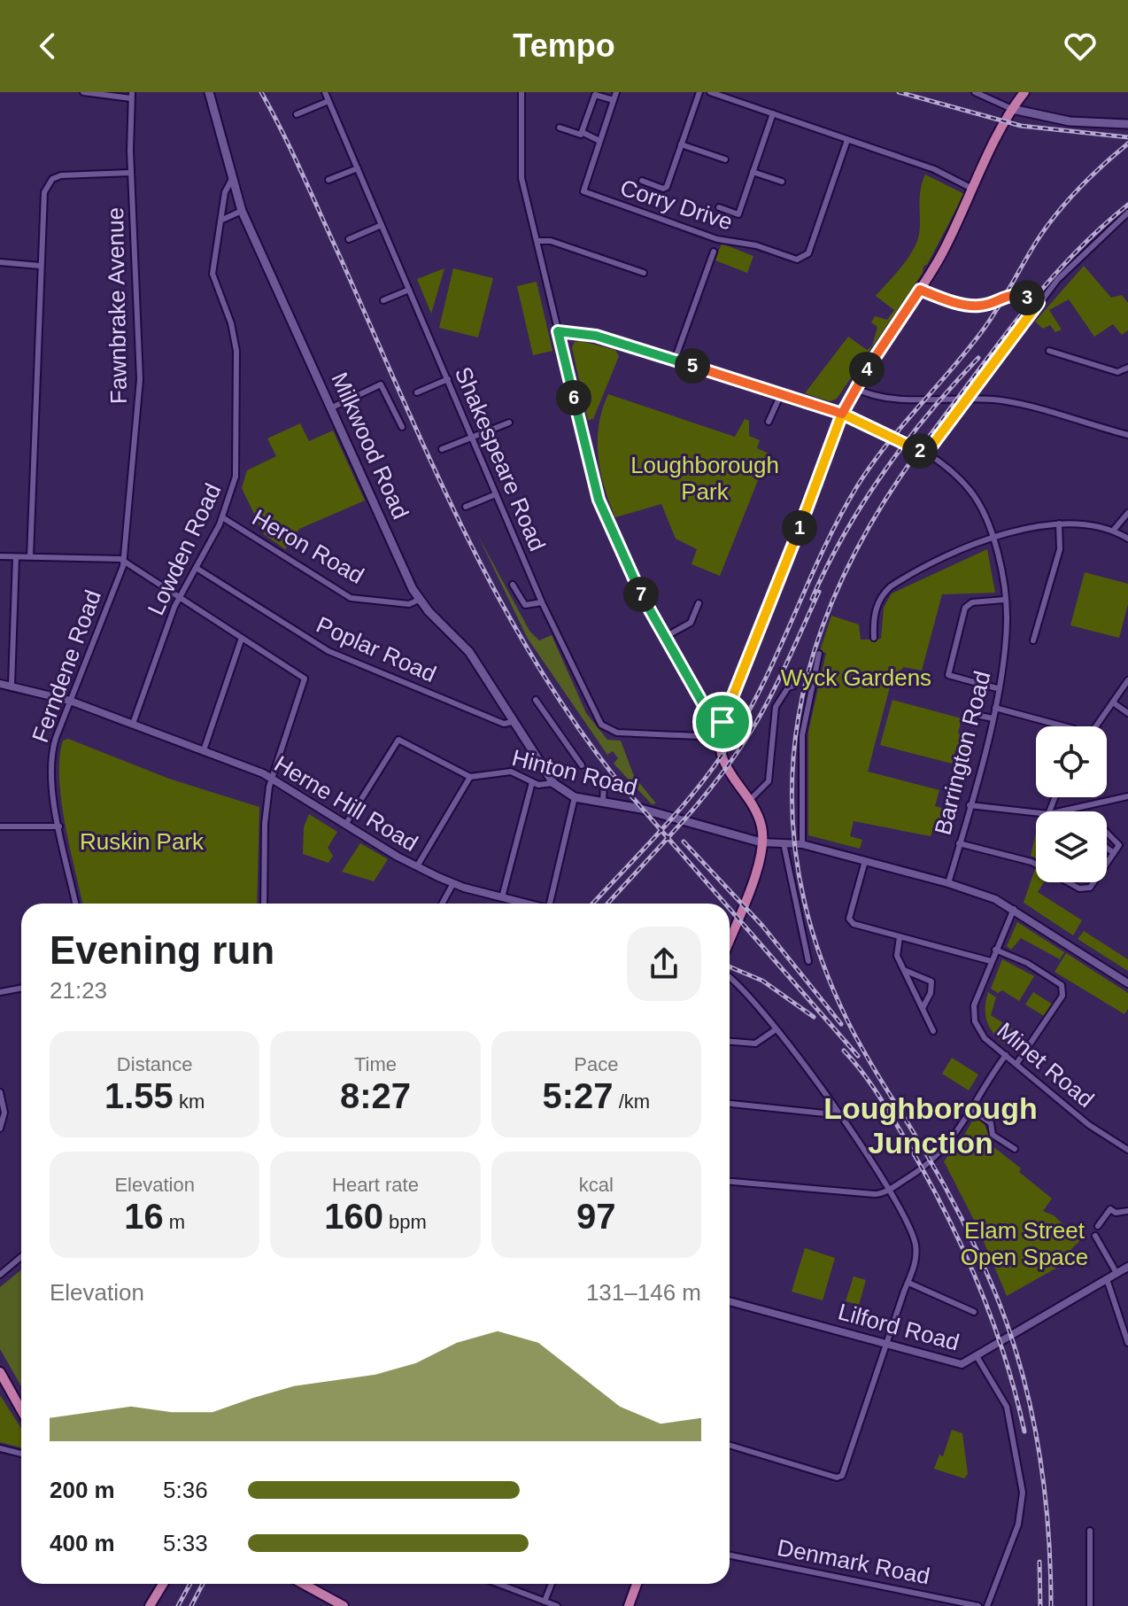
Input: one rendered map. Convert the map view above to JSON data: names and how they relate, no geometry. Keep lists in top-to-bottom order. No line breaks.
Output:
{"streets":{"main road":["Milkwood Road","Hinton Road"],"street":["Corry Drive","Fawnbrake Avenue","Shakespeare Road","Heron Road","Lowden Road","Poplar Road","Ferndene Road","Barrington Road","Herne Hill Road","Minet Road","Lilford Road","Denmark Road"]},"crossings":[["Fawnbrake Avenue","Ferndene Road"],["Milkwood Road","Heron Road"],["Milkwood Road","Lowden Road"],["Milkwood Road","Poplar Road"],["Milkwood Road","Hinton Road"],["Heron Road","Lowden Road"],["Lowden Road","Poplar Road"],["Lowden Road","Herne Hill Road"],["Ferndene Road","Herne Hill Road"]],"districts":["Loughborough Junction"],"parks":["Loughborough Park","Wyck Gardens","Ruskin Park","Elam Street Open Space"],"page":{"header":"Tempo","pins":["3","5","4","6","2","1","7"],"heading":["Evening run","21:23"],"stats":[["Distance","1.55 km"],["Time","8:27"],["Pace","5:27 /km"],["Elevation","16 m"],["Heart rate","160 bpm"],["kcal","97"]],"chart":["Elevation","131–146 m"],"list":[{"name":"200 m","note":"5:36"},{"name":"400 m","note":"5:33"}]}}
